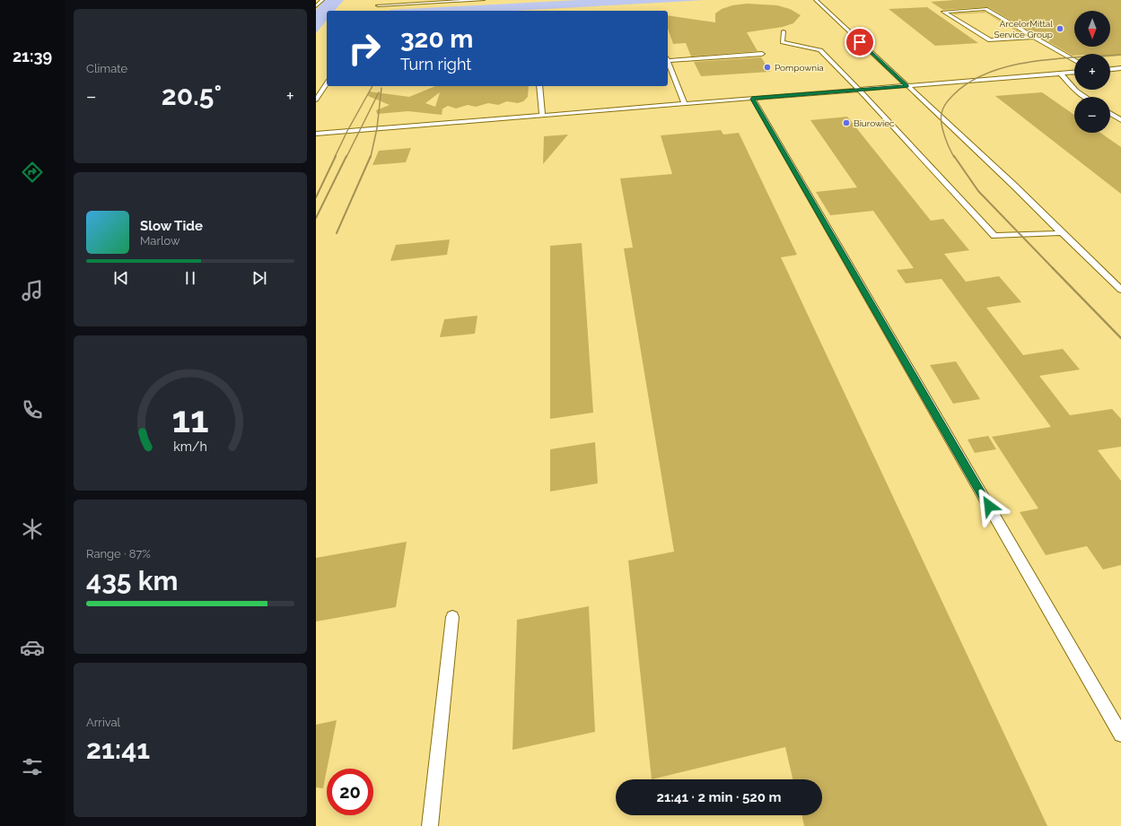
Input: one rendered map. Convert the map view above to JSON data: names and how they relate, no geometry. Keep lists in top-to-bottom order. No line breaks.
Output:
{"places":["ArcelorMittal Service Group","Pompownia","Biurowiec"],"north":"bottom","page":{"tabs":"21:39","tile":["Climate",["Range · 87%","435 km"],["Arrival","21:41"]],"map_buttons":["+","−"],"turn":["320 m","Turn right"],"heat":["−","20.5°","+"],"song":["Slow Tide","Marlow"],"limit":"20","trip":"21:41 · 2 min · 520 m","gauge":["11","km/h"]}}
